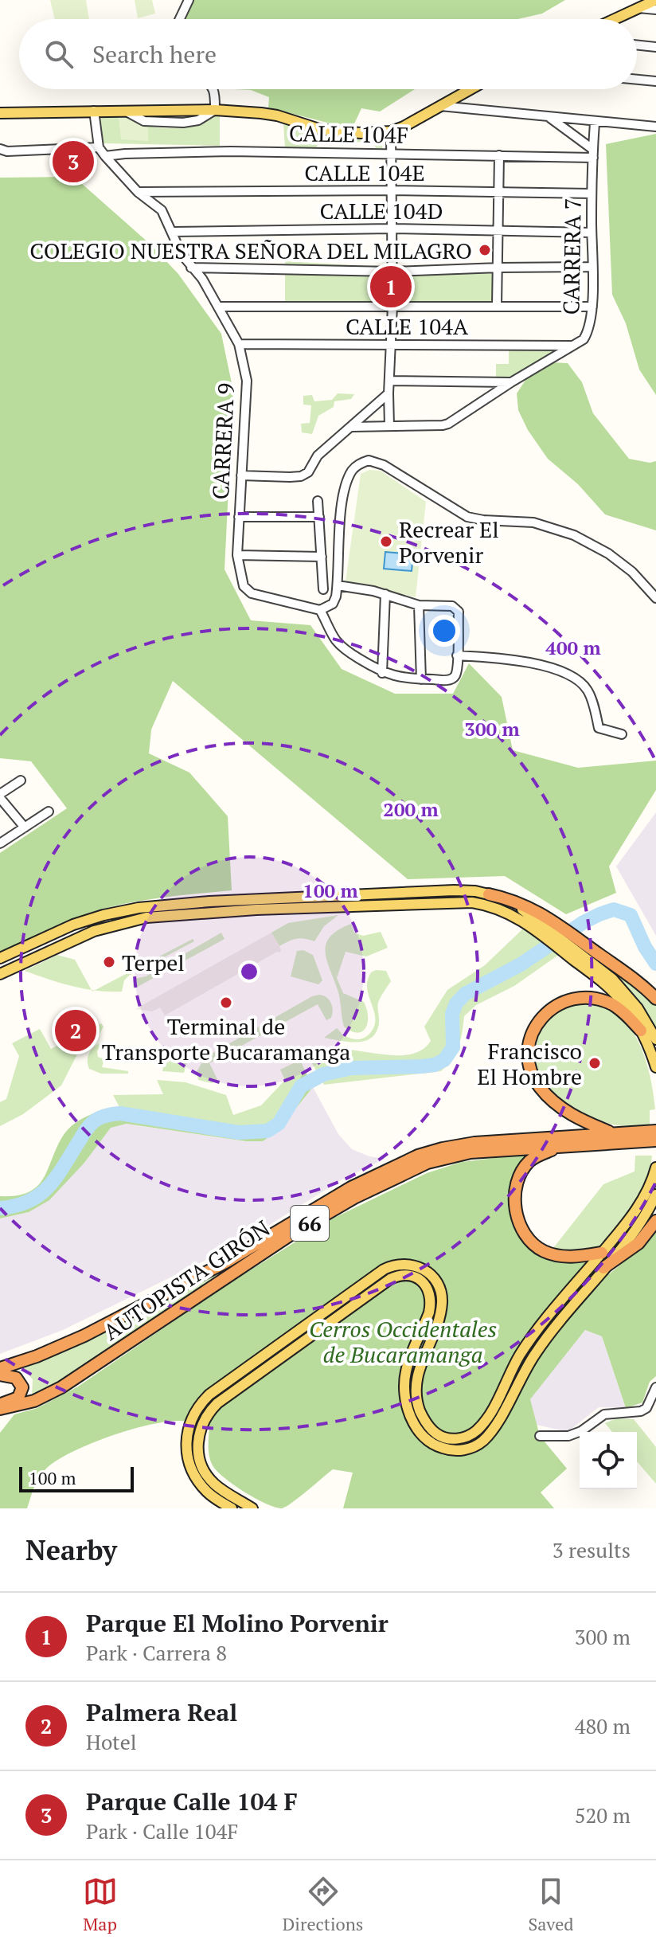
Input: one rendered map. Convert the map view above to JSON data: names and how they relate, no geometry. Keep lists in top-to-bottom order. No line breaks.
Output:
{"streets":{"highway":["66","AUTOPISTA GIRÓN"],"street":["CALLE 104F","CALLE 104E","CALLE 104D","CARRERA 7","CALLE 104A","CARRERA 9"]},"crossings":[["CALLE 104F","CARRERA 7"],["CALLE 104F","CARRERA 9"],["CALLE 104E","CARRERA 7"],["CALLE 104E","CARRERA 9"],["CALLE 104D","CARRERA 7"],["CALLE 104D","CARRERA 9"],["CARRERA 7","CALLE 104A"],["CALLE 104A","CARRERA 9"]],"parks":["Cerros Occidentales de Bucaramanga"],"places":["COLEGIO NUESTRA SEÑORA DEL MILAGRO","Recrear El Porvenir","Terpel","Terminal de Transporte Bucaramanga","Francisco El Hombre"],"scale_bar":"100 m","page":{"search":"Search here","pins":["3","1","2"],"scale":"100 m","heading":["Nearby","3 results"],"list":[{"mark":"1","name":"Parque El Molino Porvenir","note":"Park · Carrera 8","value":"300 m"},{"mark":"2","name":"Palmera Real","note":"Hotel","value":"480 m"},{"mark":"3","name":"Parque Calle 104 F","note":"Park · Calle 104F","value":"520 m"}],"nav":["Map","Directions","Saved"]},"rings":["400 m","300 m","200 m","100 m"]}
